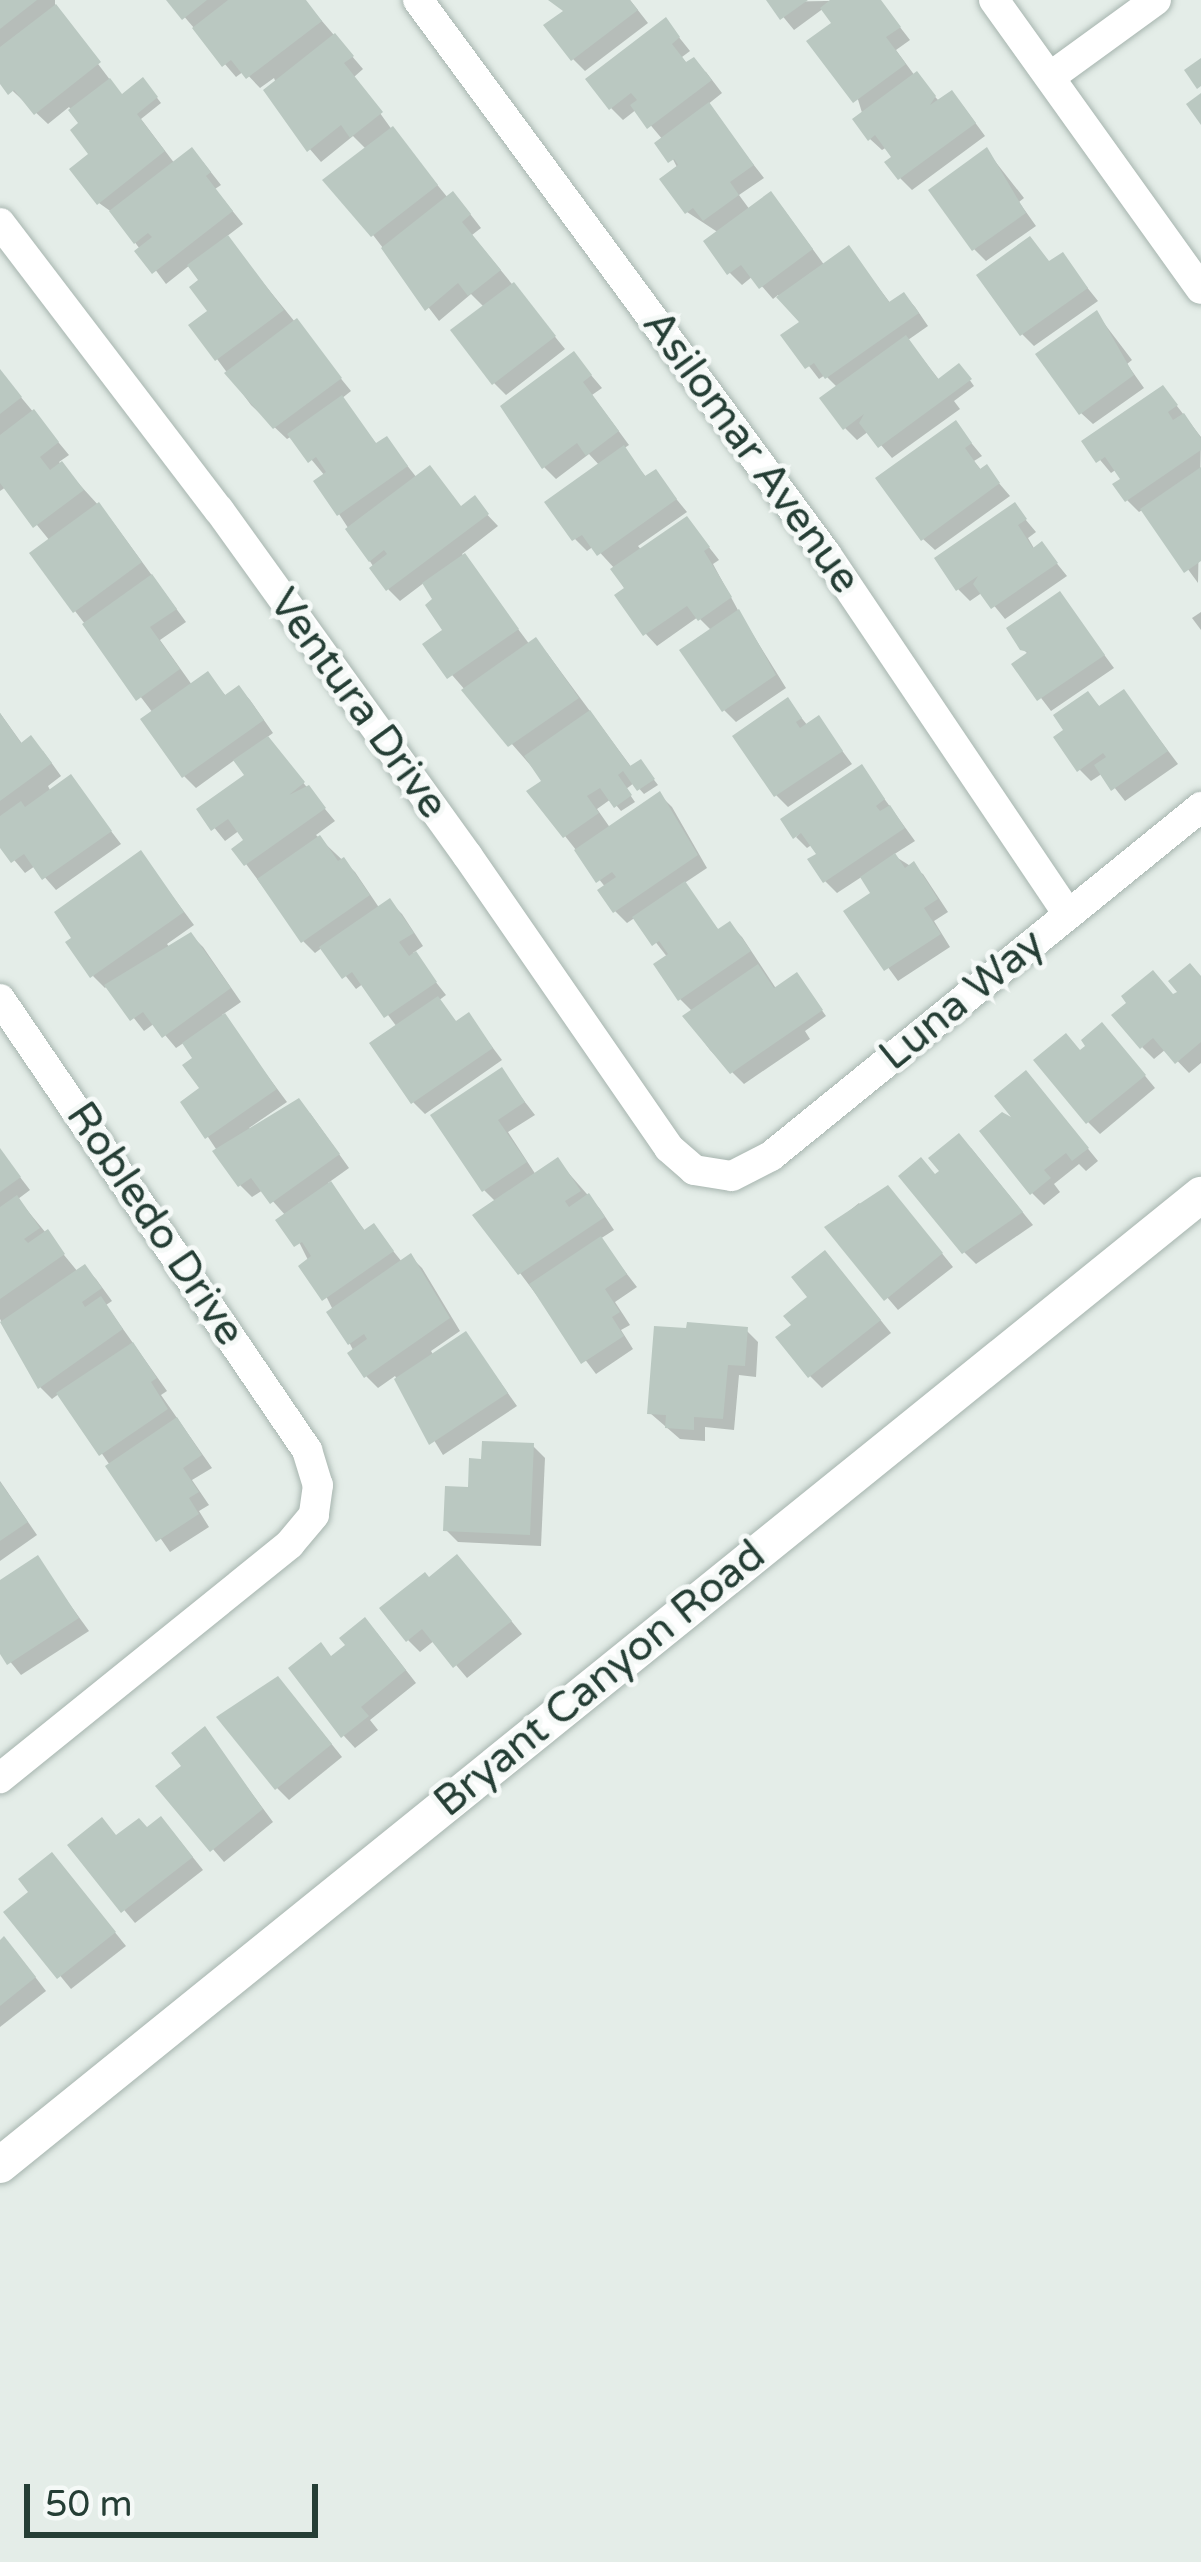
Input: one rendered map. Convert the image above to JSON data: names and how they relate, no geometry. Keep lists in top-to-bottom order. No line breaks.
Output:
{"streets":{"street":["Asilomar Avenue","Ventura Drive","Luna Way","Robledo Drive","Bryant Canyon Road"]},"crossings":[["Asilomar Avenue","Luna Way"],["Ventura Drive","Luna Way"]],"scale_bar":"50 m"}
